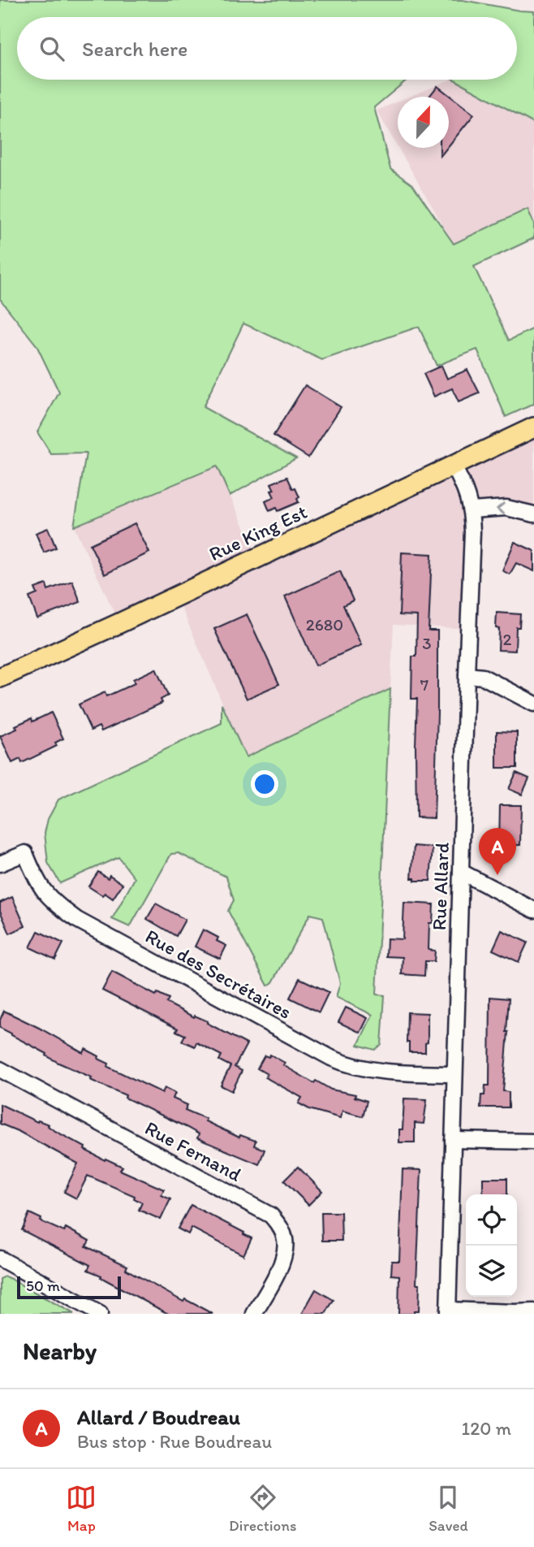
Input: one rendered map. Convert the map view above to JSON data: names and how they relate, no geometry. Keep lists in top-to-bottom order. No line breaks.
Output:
{"streets":{"main road":["Rue King Est"],"street":["Rue Allard","Rue des Secrétaires","Rue Fernand"]},"crossings":[["Rue King Est","Rue Allard"],["Rue Allard","Rue des Secrétaires"]],"house_numbers":["2680","2","3","7"],"scale_bar":"50 m","north":"top","page":{"search":"Search here","pins":"A","scale":"50 m","heading":"Nearby","list":[{"mark":"A","name":"Allard / Boudreau","note":"Bus stop · Rue Boudreau","value":"120 m"}],"nav":["Map","Directions","Saved"]}}
